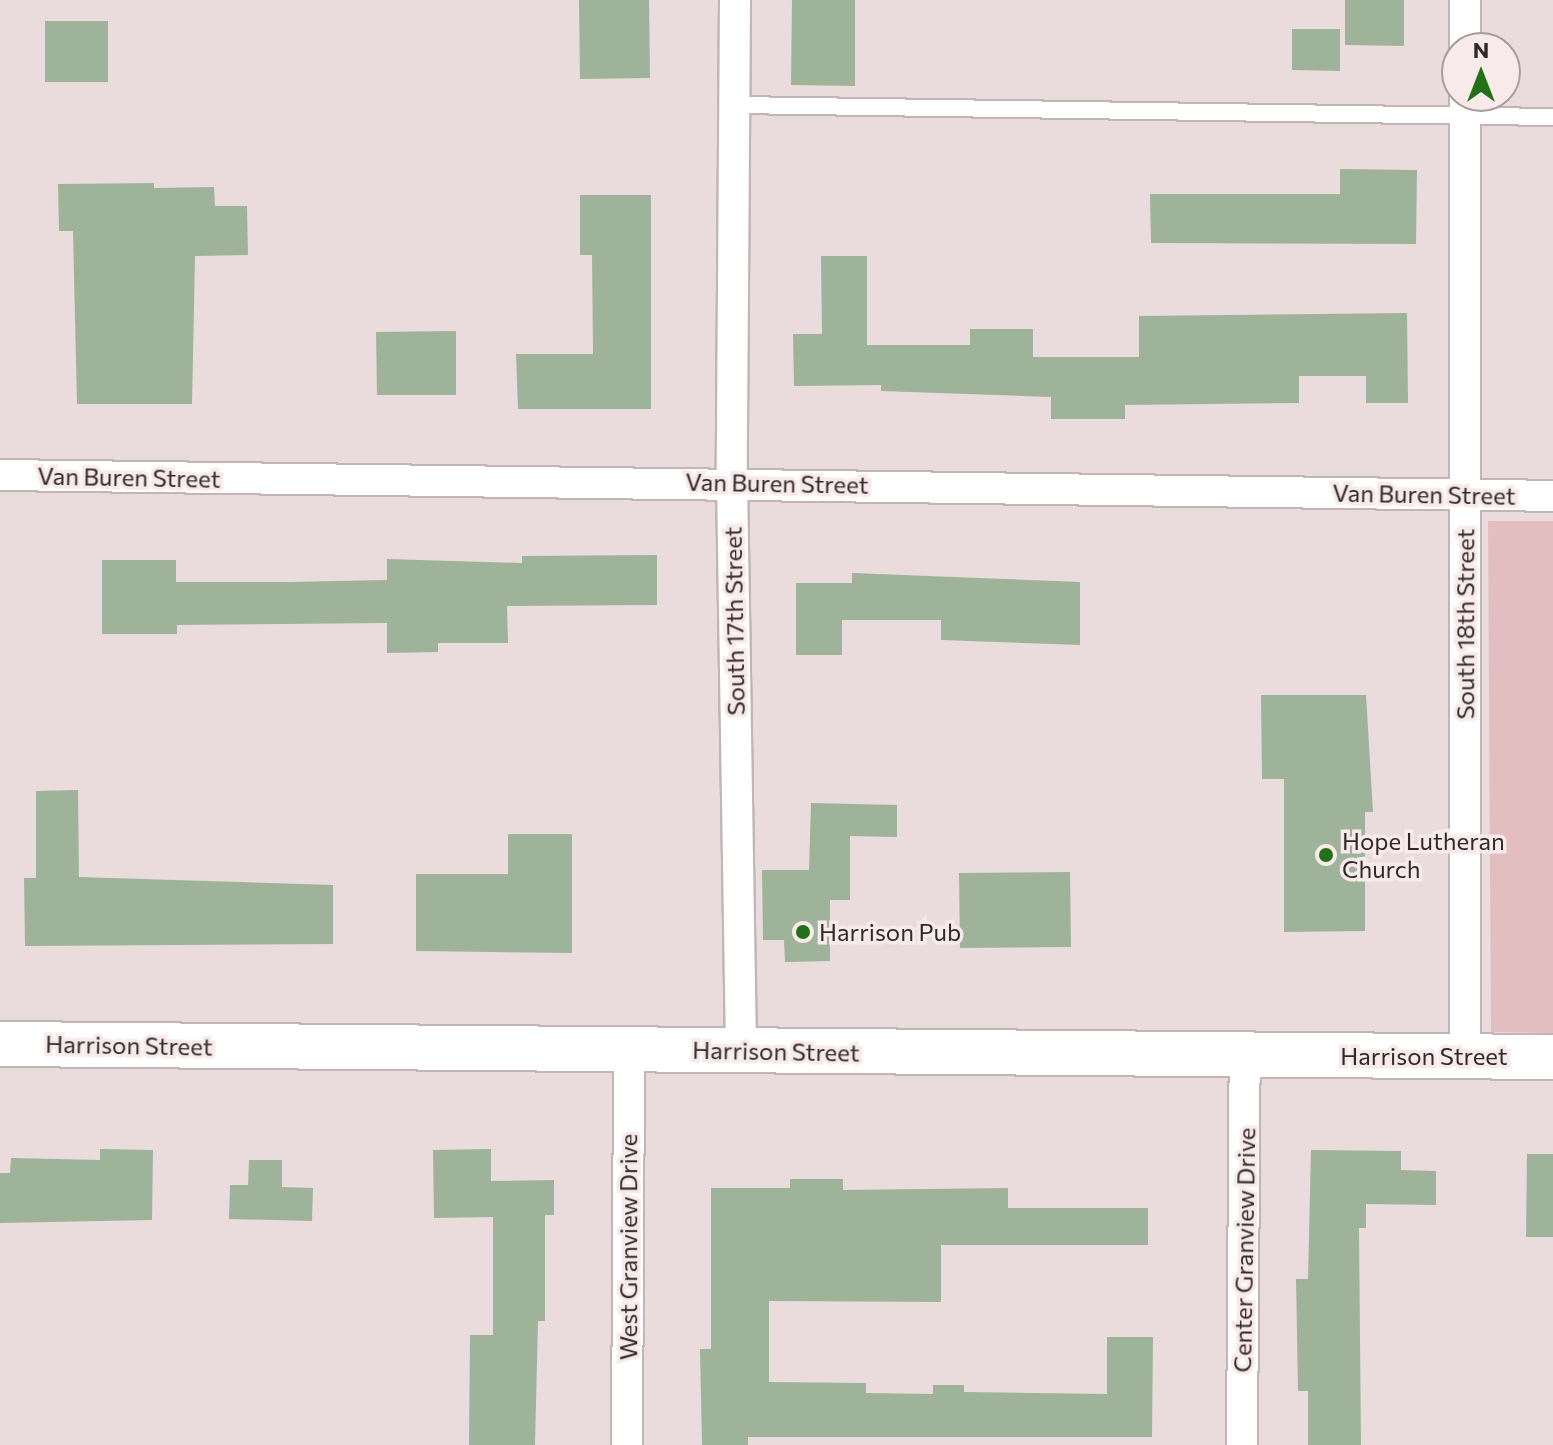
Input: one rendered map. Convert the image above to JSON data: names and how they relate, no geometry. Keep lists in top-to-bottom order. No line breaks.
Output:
{"streets":{"street":["Van Buren Street","South 17th Street","South 18th Street","Harrison Street","West Granview Drive","Center Granview Drive"]},"crossings":[["Van Buren Street","South 17th Street"],["Van Buren Street","South 18th Street"],["South 17th Street","Harrison Street"],["South 18th Street","Harrison Street"],["Harrison Street","West Granview Drive"],["Harrison Street","Center Granview Drive"]],"places":["Hope Lutheran Church","Harrison Pub"],"north":"top"}
